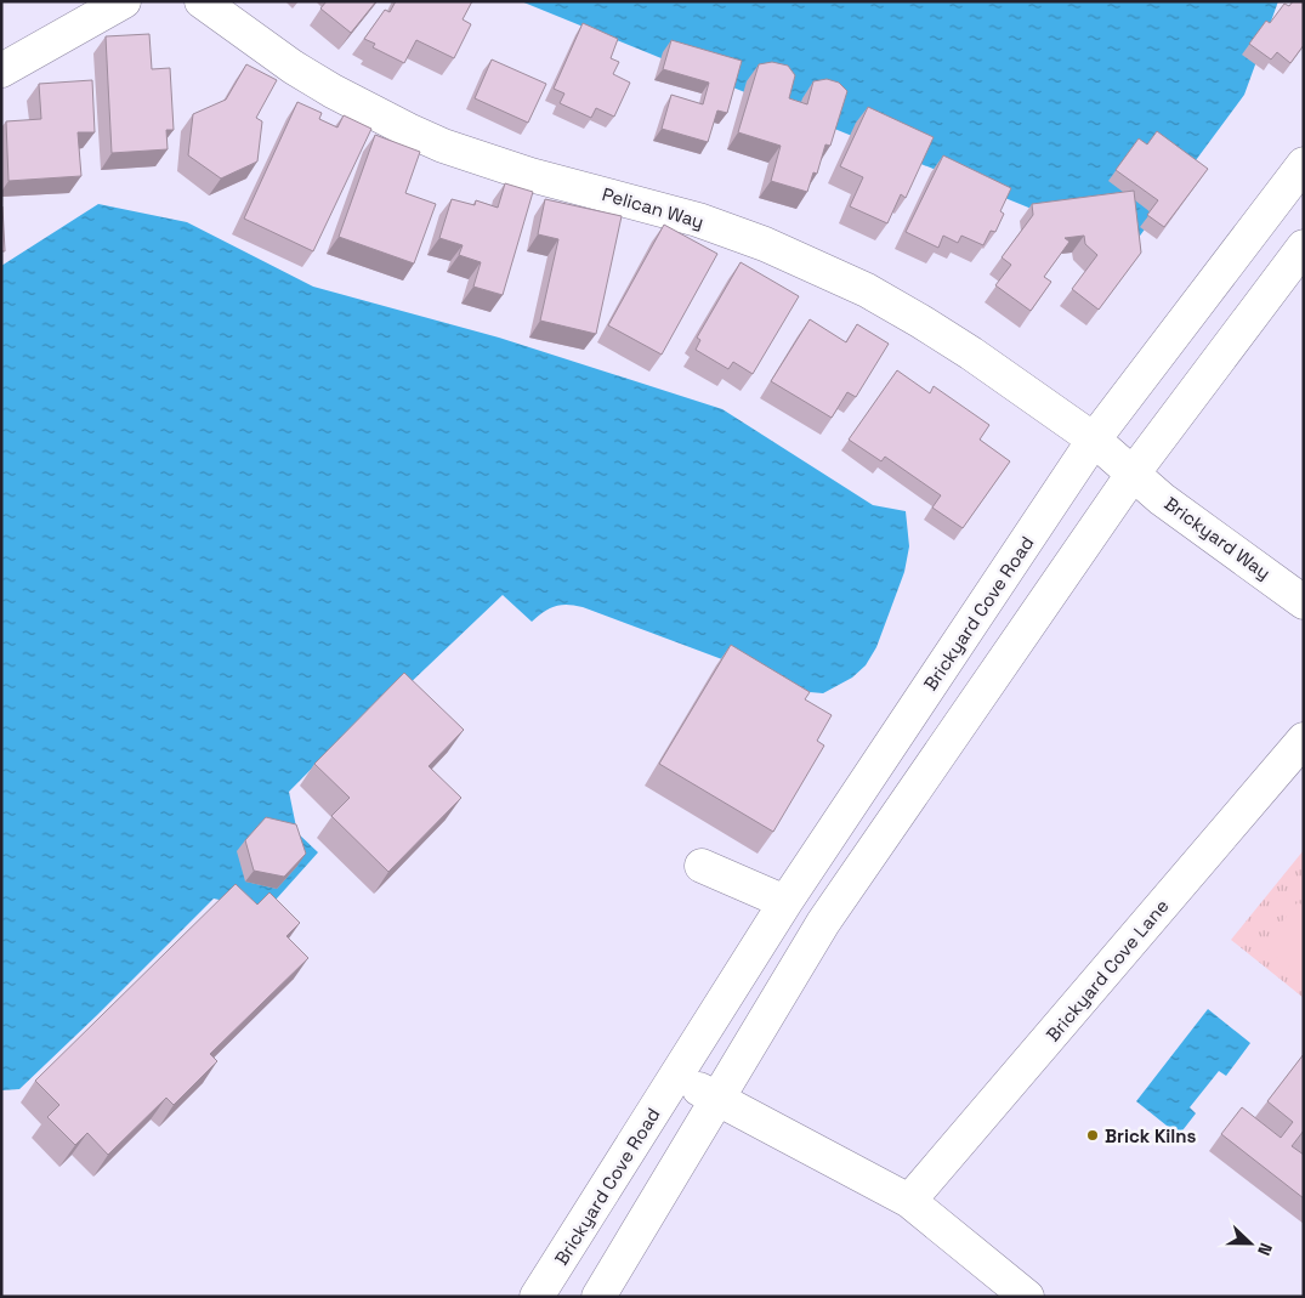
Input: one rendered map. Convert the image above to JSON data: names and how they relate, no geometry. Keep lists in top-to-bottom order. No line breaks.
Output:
{"streets":{"street":["Pelican Way","Brickyard Way","Brickyard Cove Road","Brickyard Cove Lane"]},"crossings":[["Pelican Way","Brickyard Way"],["Pelican Way","Brickyard Cove Road"]],"places":["Brick Kilns"],"north":"right"}
